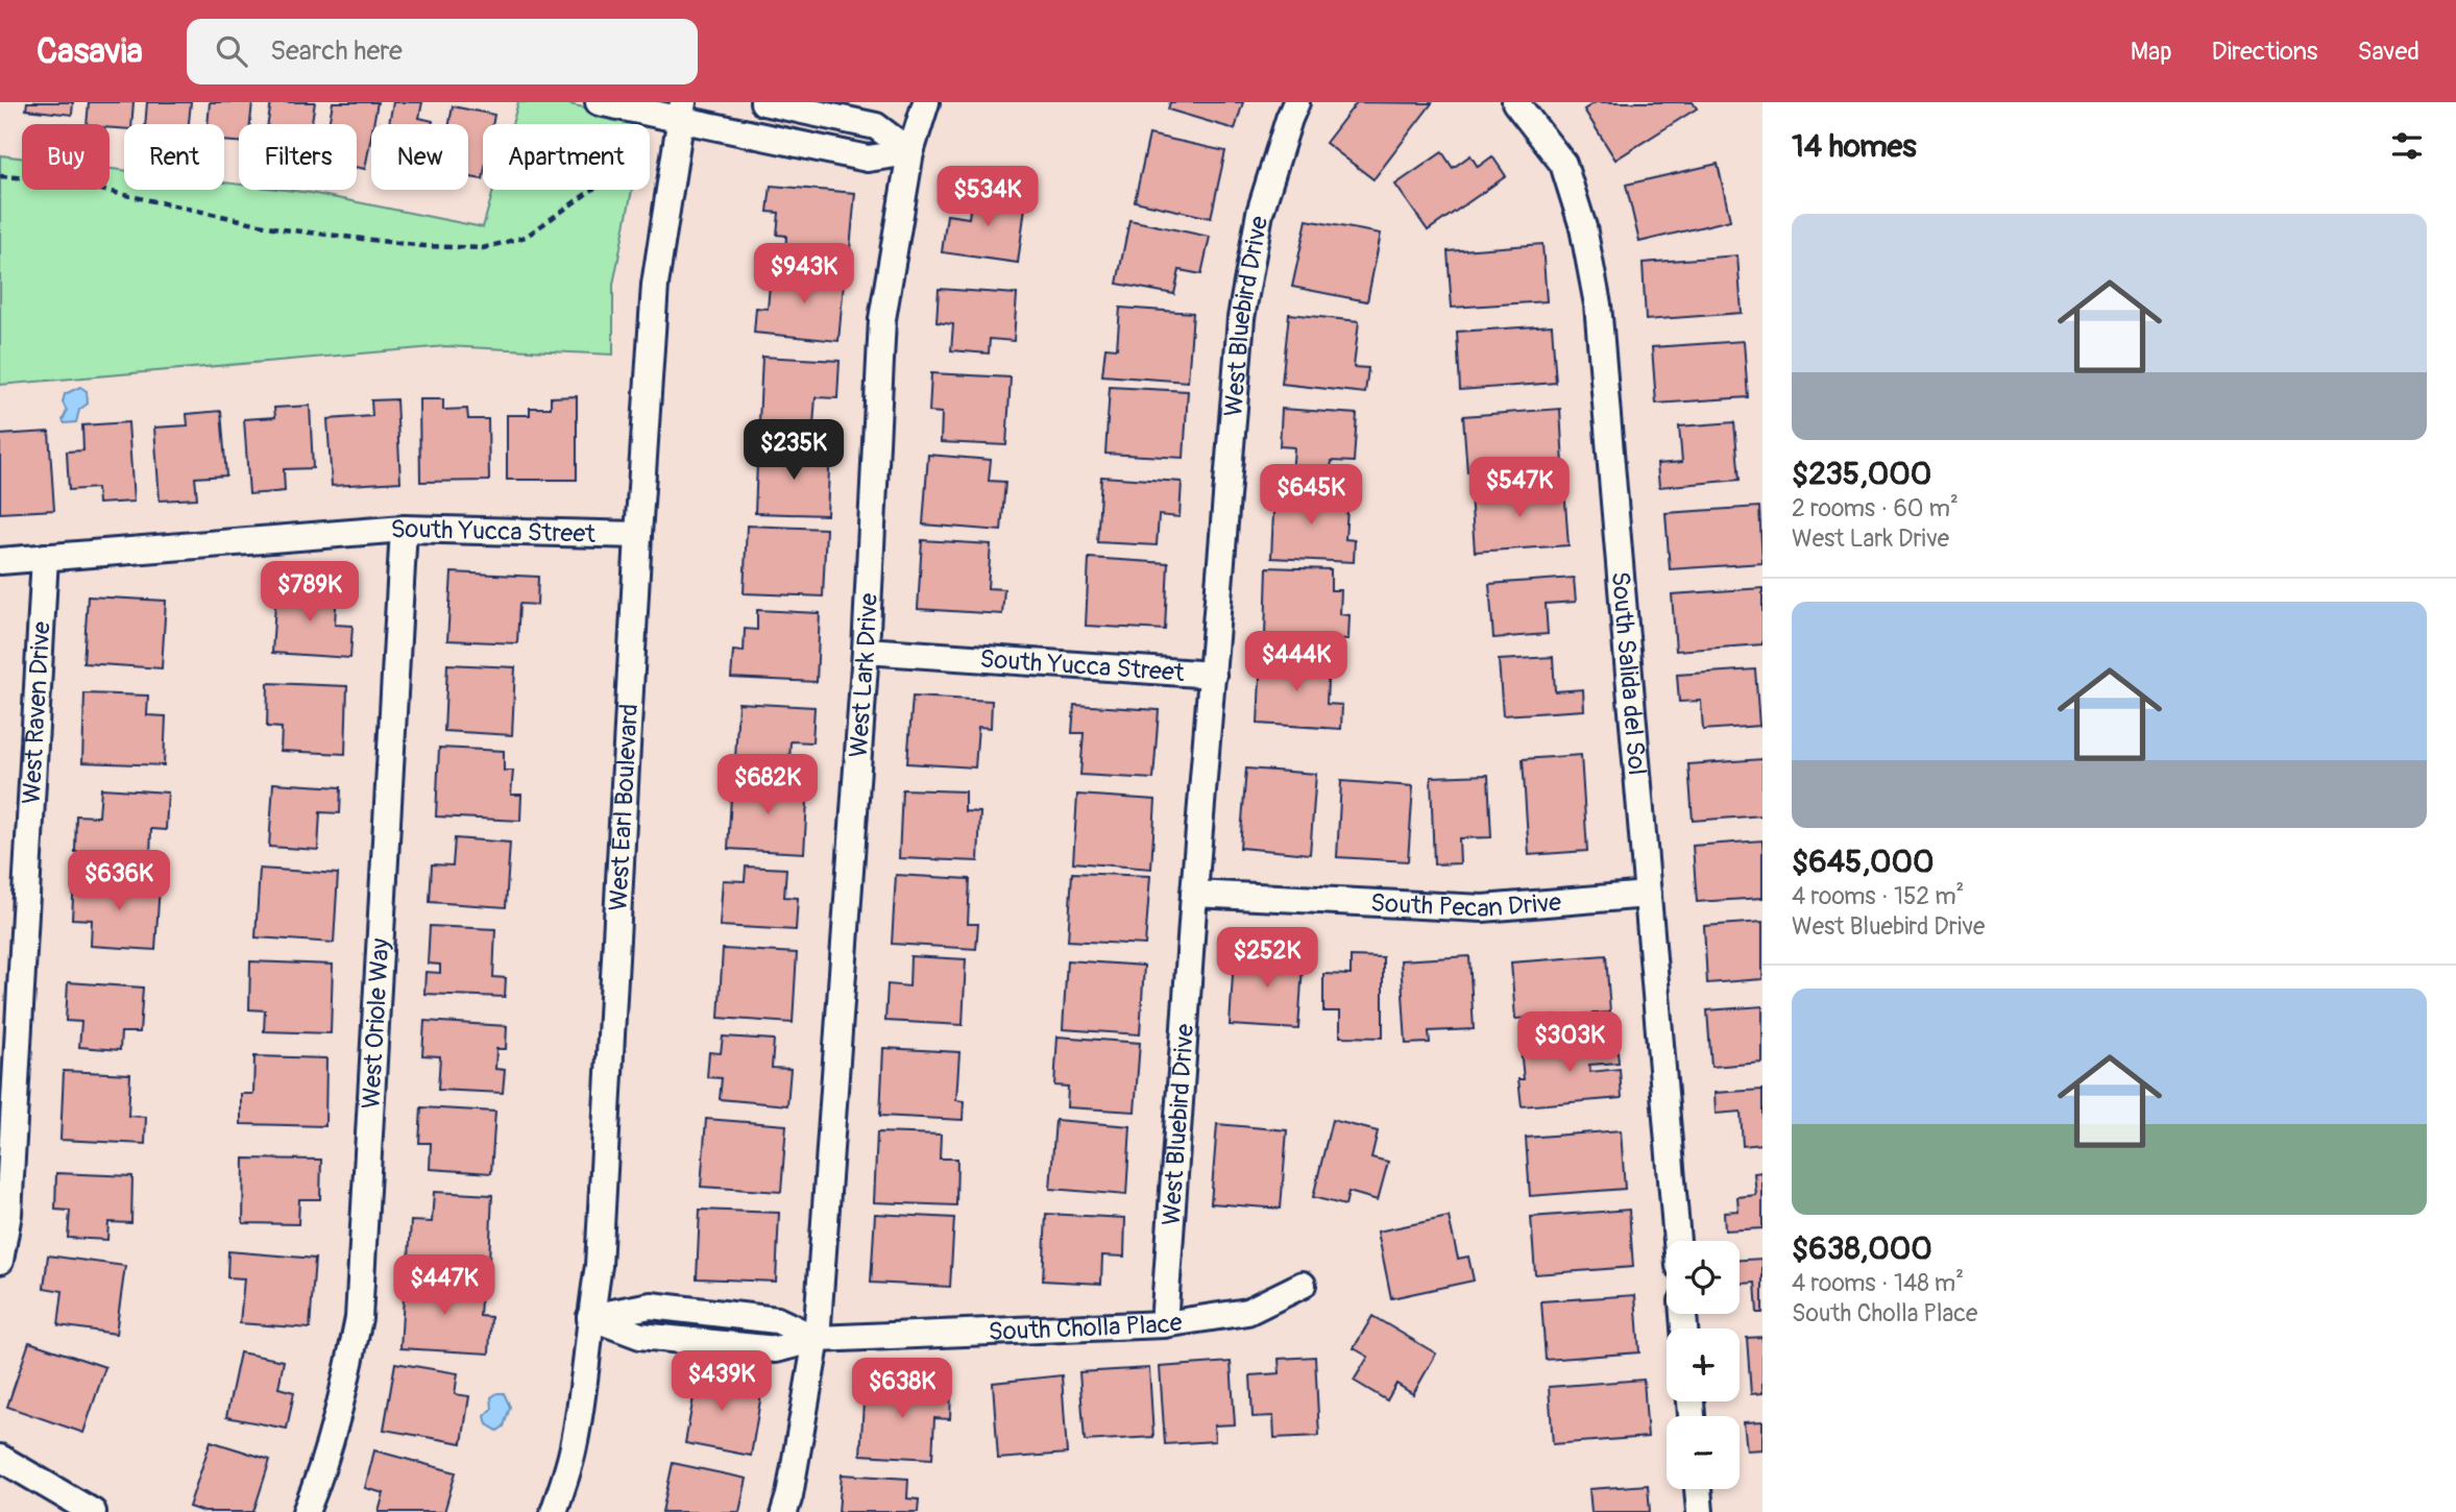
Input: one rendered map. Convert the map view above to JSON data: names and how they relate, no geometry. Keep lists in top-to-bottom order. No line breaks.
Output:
{"streets":{"street":["West Bluebird Drive","South Yucca Street","South Salida del Sol","West Lark Drive","West Raven Drive","West Earl Boulevard","South Pecan Drive","West Oriole Way","South Cholla Place"]},"crossings":[["West Bluebird Drive","South Yucca Street"],["West Bluebird Drive","South Pecan Drive"],["West Bluebird Drive","South Cholla Place"],["South Yucca Street","West Lark Drive"],["South Yucca Street","West Raven Drive"],["South Yucca Street","West Earl Boulevard"],["South Yucca Street","West Oriole Way"],["South Salida del Sol","South Pecan Drive"],["West Lark Drive","South Cholla Place"],["West Earl Boulevard","South Cholla Place"]],"page":{"header":"Casavia","search":"Search here","nav":["Map","Directions","Saved"],"heading":"14 homes","chip":["Buy","Rent","Filters","New","Apartment"],"price":["$534K","$943K","$235K","$547K","$645K","$789K","$444K","$682K","$636K","$252K","$303K","$447K","$439K","$638K"],"list":[{"name":"$235,000","note":"2 rooms · 60 m² · West Lark Drive"},{"name":"$645,000","note":"4 rooms · 152 m² · West Bluebird Drive"},{"name":"$638,000","note":"4 rooms · 148 m² · South Cholla Place"}],"map_buttons":["+","−"]}}
